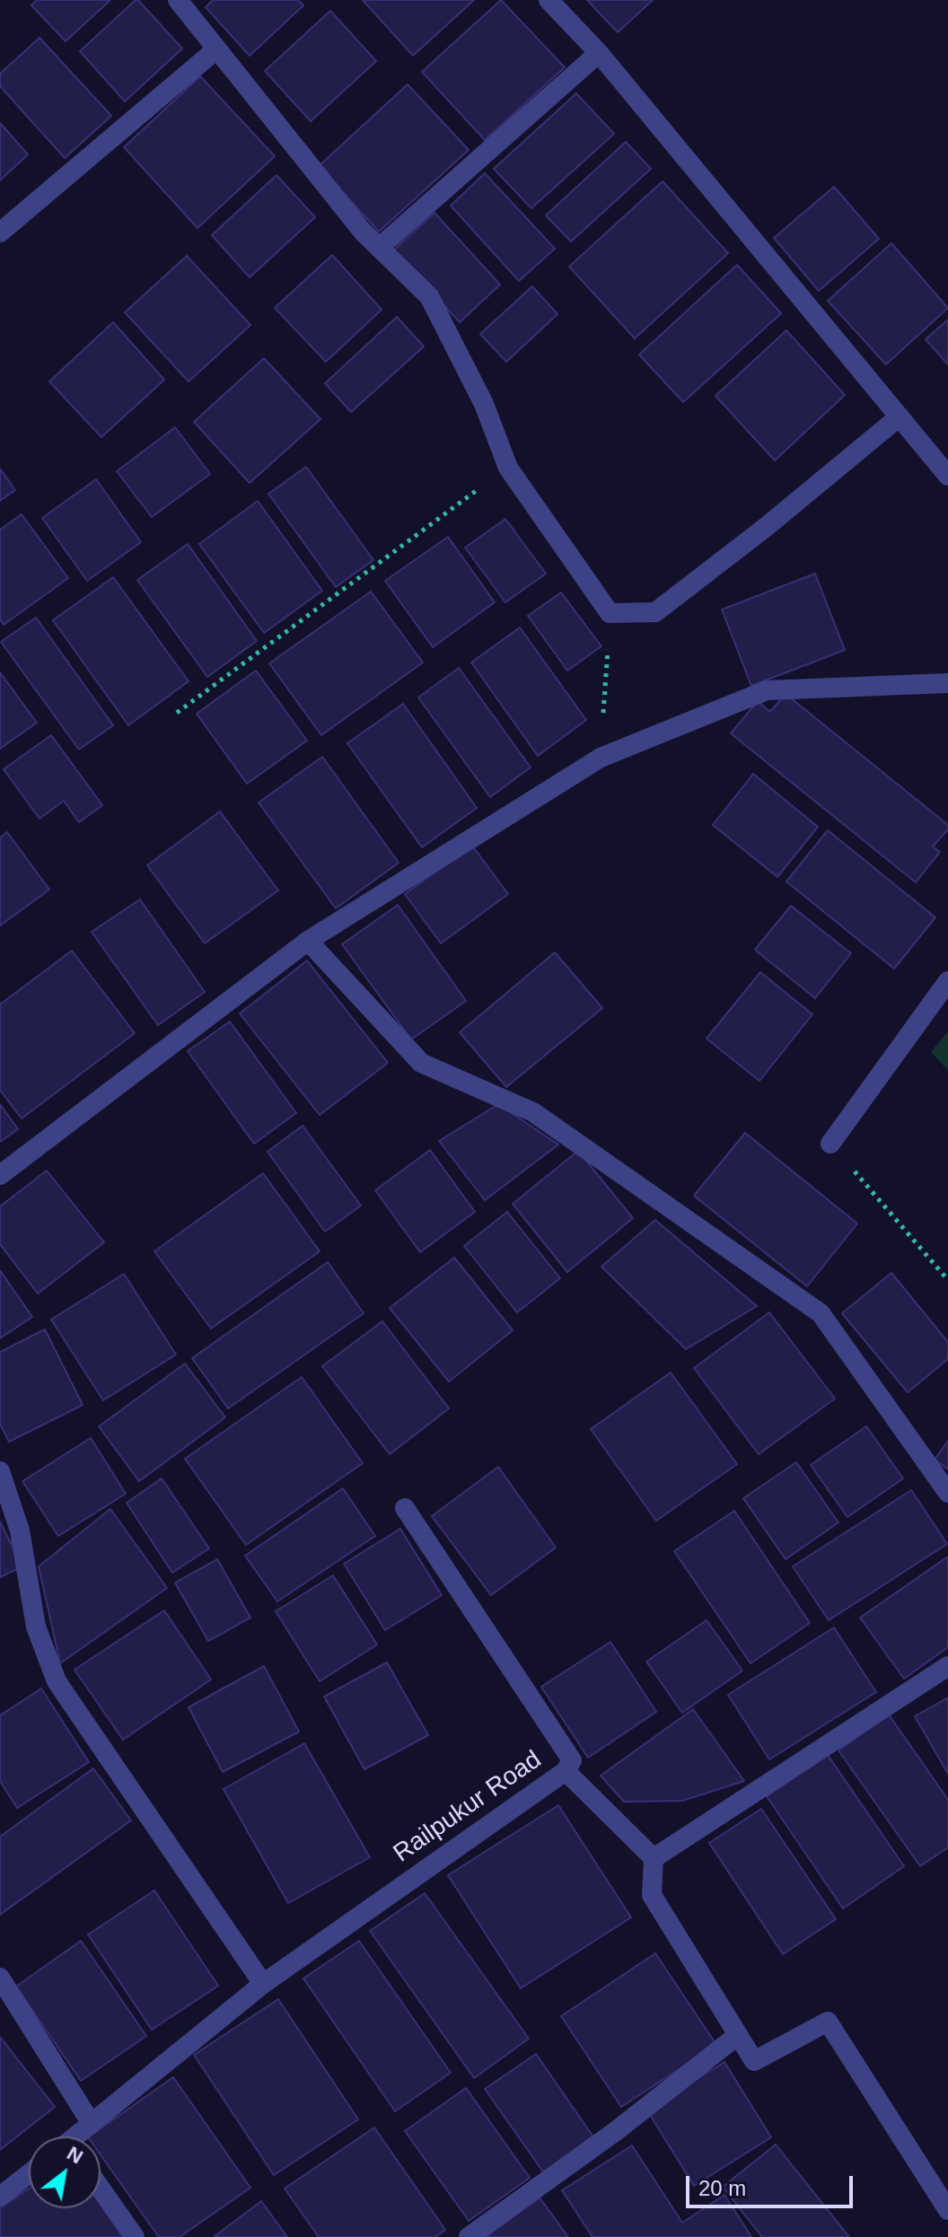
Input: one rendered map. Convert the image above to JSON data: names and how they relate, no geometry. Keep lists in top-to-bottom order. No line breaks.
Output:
{"streets":{"street":["Railpukur Road"]},"scale_bar":"20 m","north":"top right"}
